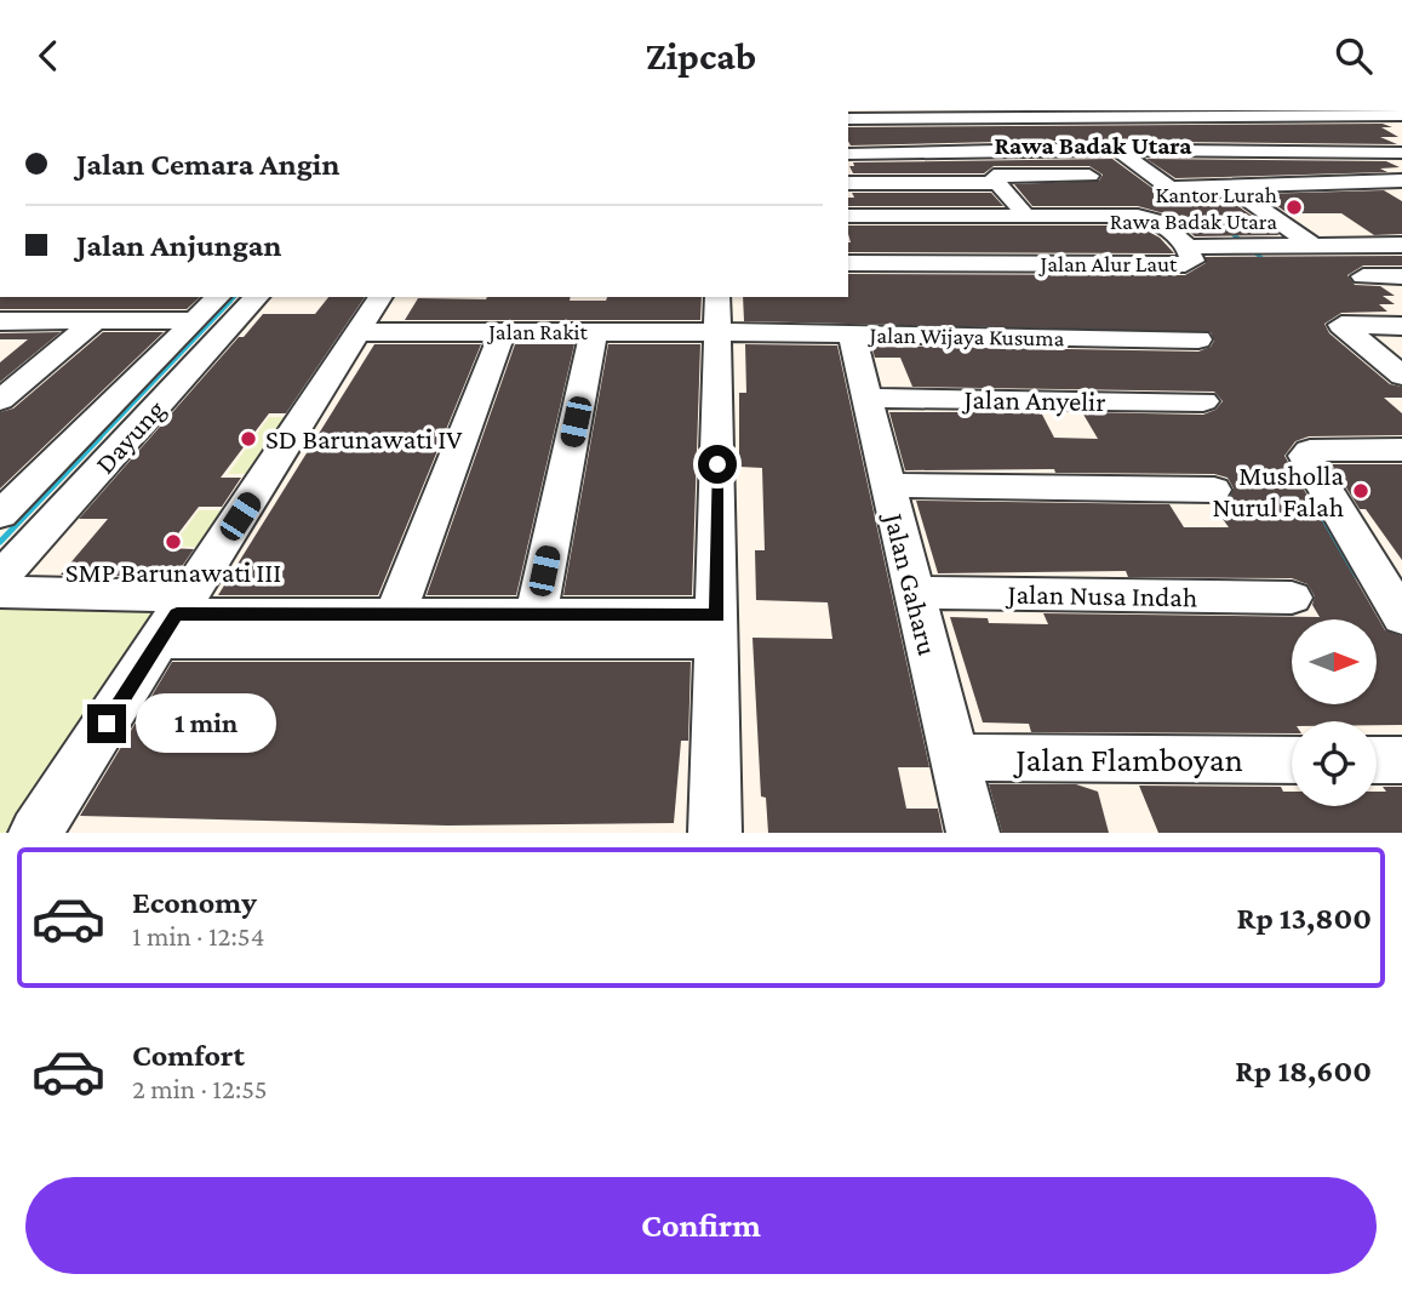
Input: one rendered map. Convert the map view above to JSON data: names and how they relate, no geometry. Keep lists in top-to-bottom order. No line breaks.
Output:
{"streets":{"street":["Jalan Alur Laut","Jalan Rakit","Jalan Wijaya Kusuma","Jalan Anyelir","Dayung","Jalan Gaharu","Jalan Nusa Indah","Jalan Flamboyan"]},"crossings":[["Jalan Rakit","Jalan Wijaya Kusuma"],["Jalan Wijaya Kusuma","Jalan Gaharu"],["Jalan Anyelir","Jalan Gaharu"],["Jalan Gaharu","Jalan Nusa Indah"],["Jalan Gaharu","Jalan Flamboyan"]],"districts":["Rawa Badak Utara"],"places":["Kantor Lurah Rawa Badak Utara","SD Barunawati IV","Musholla Nurul Falah","SMP Barunawati III"],"north":"right","page":{"header":"Zipcab","banner":["Jalan Cemara Angin","Jalan Anjungan"],"bubble":"1 min","list":[{"name":"Economy","note":"1 min · 12:54","value":"Rp 13,800"},{"name":"Comfort","note":"2 min · 12:55","value":"Rp 18,600"}],"buttons":"Confirm"}}
